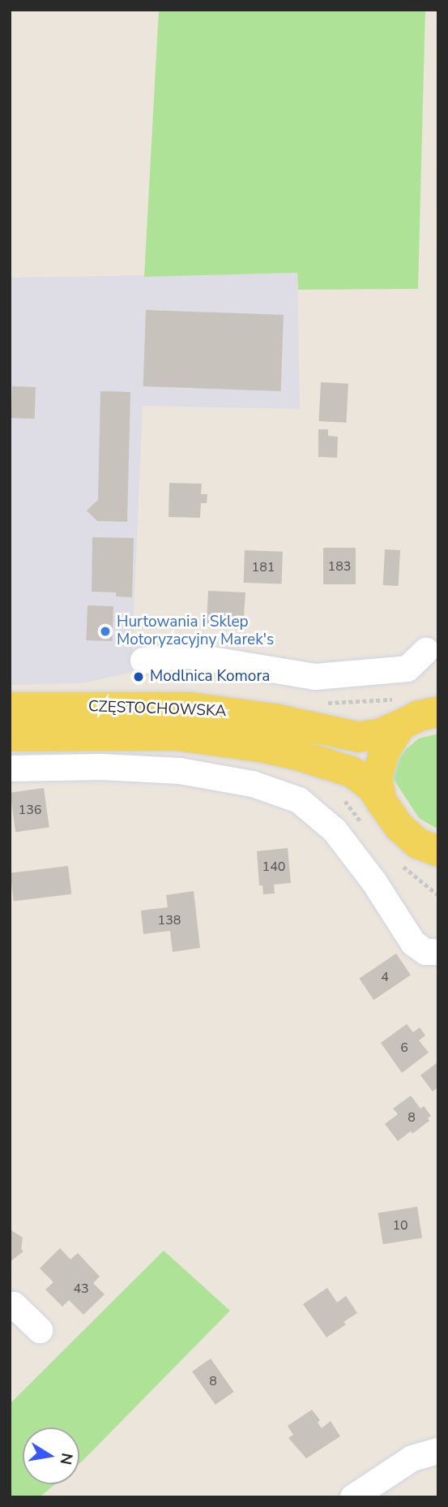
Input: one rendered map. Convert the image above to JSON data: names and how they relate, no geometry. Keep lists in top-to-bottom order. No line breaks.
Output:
{"streets":{"main road":["CZĘSTOCHOWSKA"]},"places":["Hurtowania i Sklep Motoryzacyjny Marek's","Modlnica Komora"],"house_numbers":["183","181","136","140","138","4","6","8","10","43","8"],"north":"right"}
